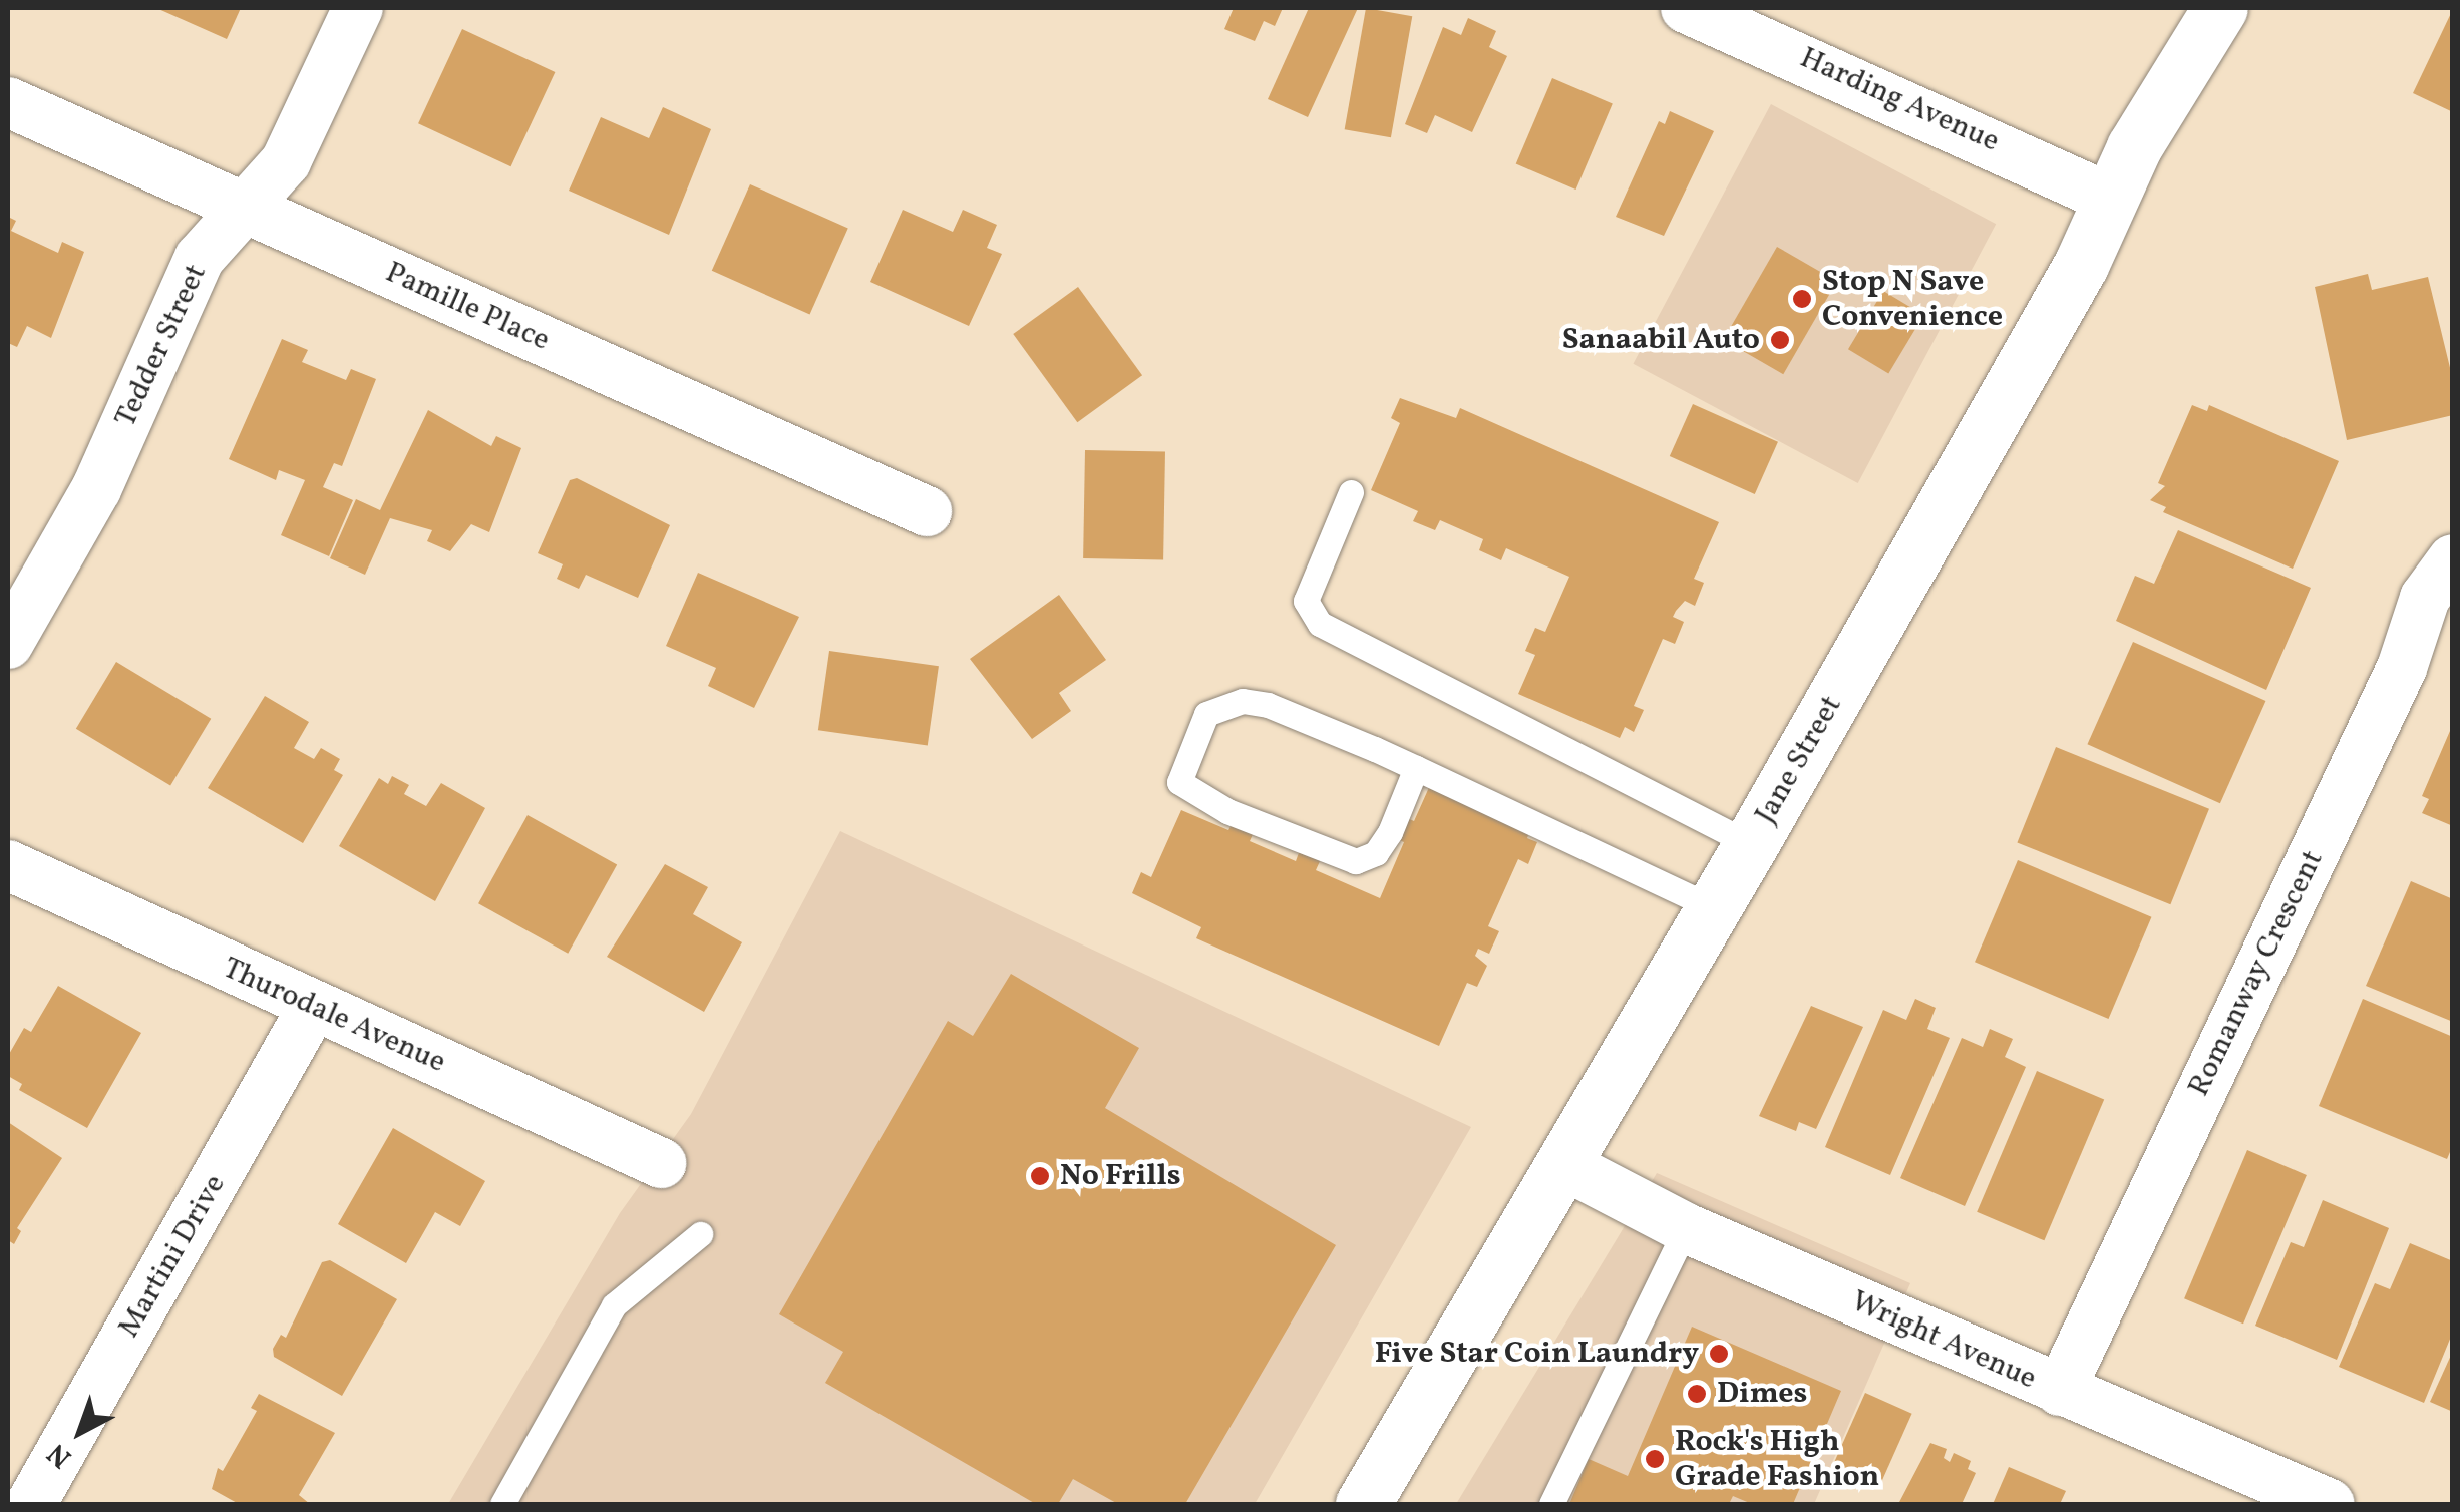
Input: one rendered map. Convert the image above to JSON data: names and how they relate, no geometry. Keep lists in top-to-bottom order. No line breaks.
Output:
{"streets":{"main road":["Jane Street"],"street":["Harding Avenue","Pamille Place","Tedder Street","Romanway Crescent","Thurodale Avenue","Martini Drive","Wright Avenue"]},"crossings":[["Harding Avenue","Jane Street"],["Pamille Place","Tedder Street"],["Jane Street","Wright Avenue"],["Romanway Crescent","Wright Avenue"],["Thurodale Avenue","Martini Drive"]],"places":["Stop N Save Convenience","Sanaabil Auto","No Frills","Five Star Coin Laundry","Dimes","Rock's High Grade Fashion"],"north":"bottom left"}
